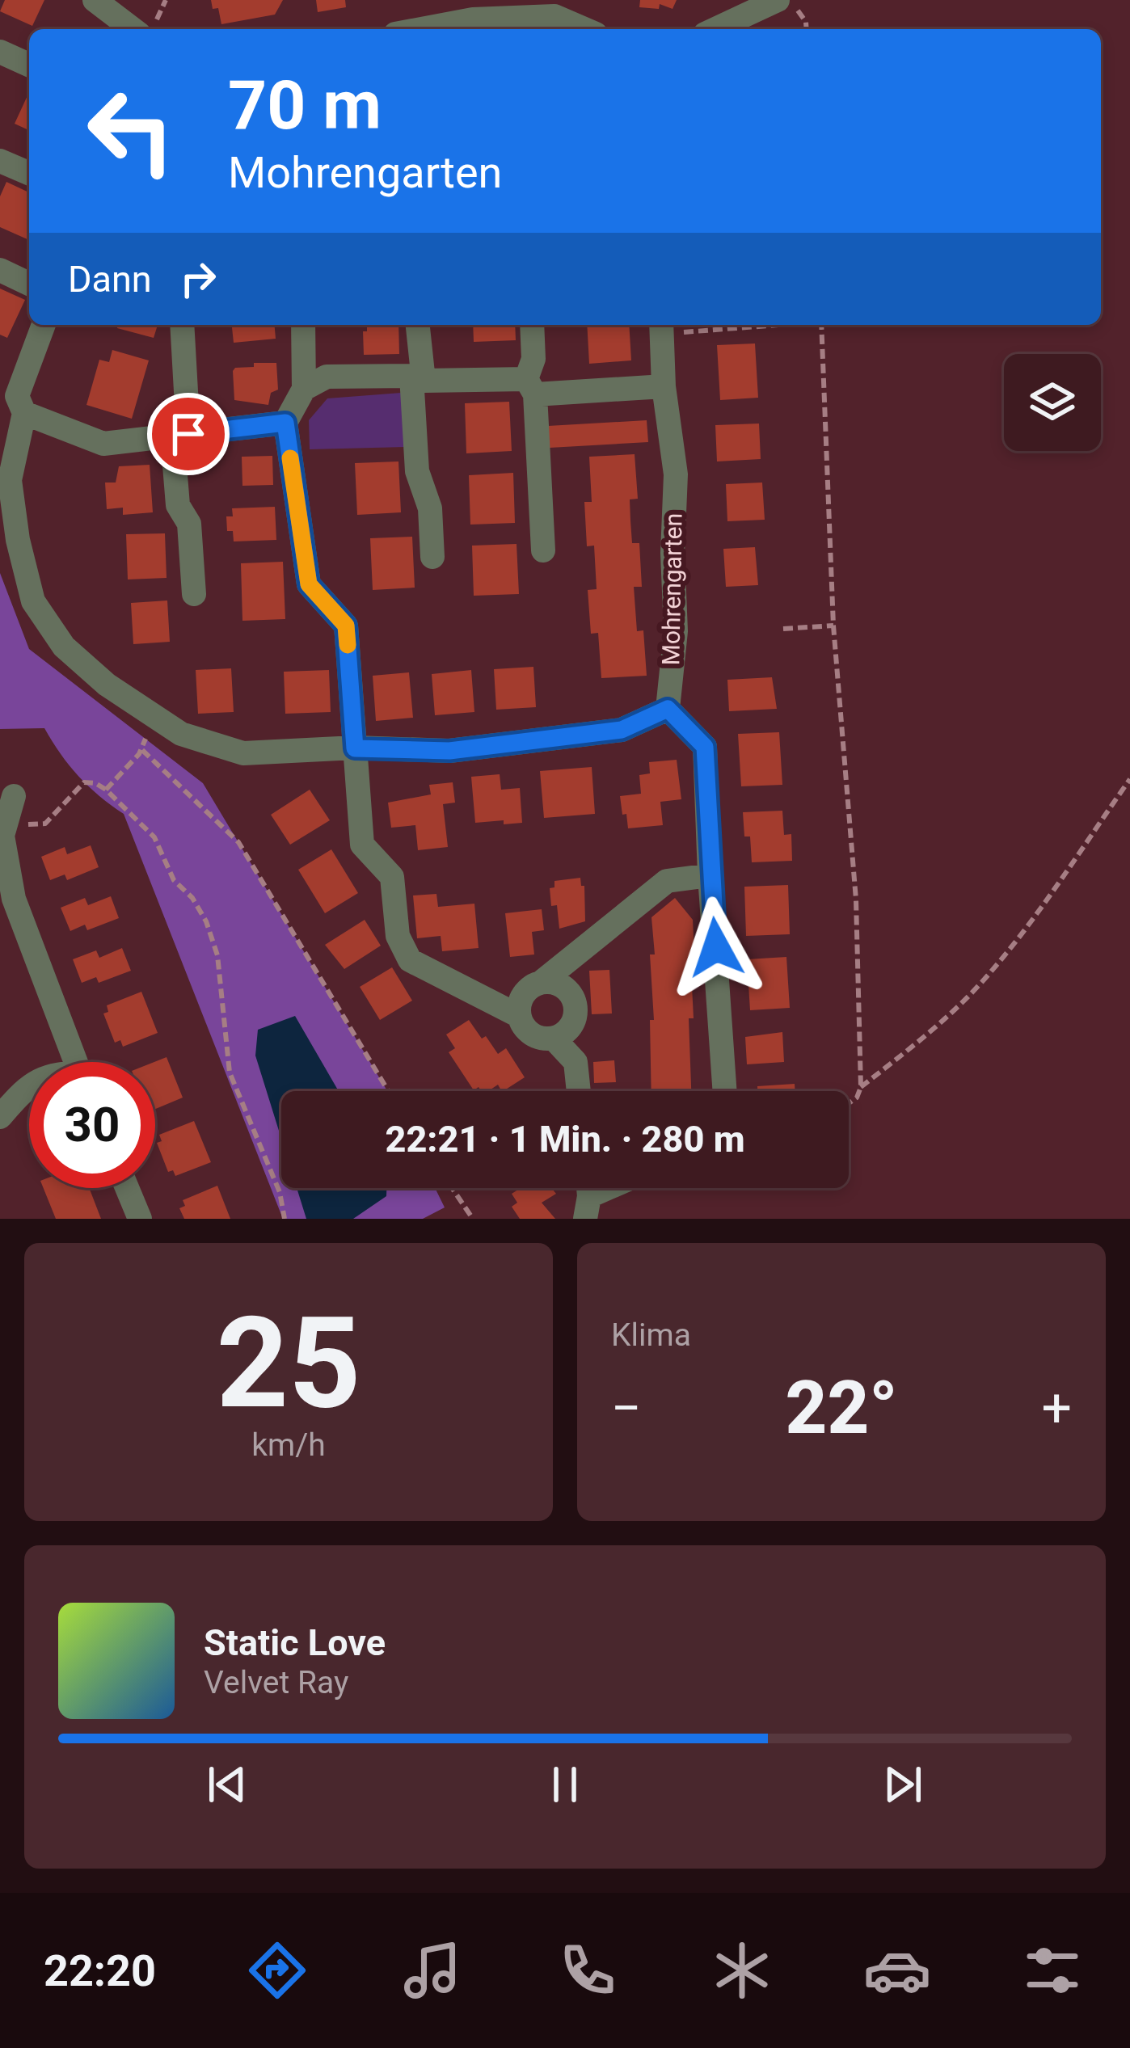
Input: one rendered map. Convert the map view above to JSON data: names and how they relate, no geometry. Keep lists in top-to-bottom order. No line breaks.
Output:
{"streets":{"street":["Mohrengarten"]},"page":{"turn":["70 m","Mohrengarten"],"then":"Dann","limit":"30","trip":"22:21 · 1 Min. · 280 m","tile":[["25","km/h"],"Klima"],"heat":["−","22°","+"],"song":["Static Love","Velvet Ray"],"tabs":"22:20"}}
